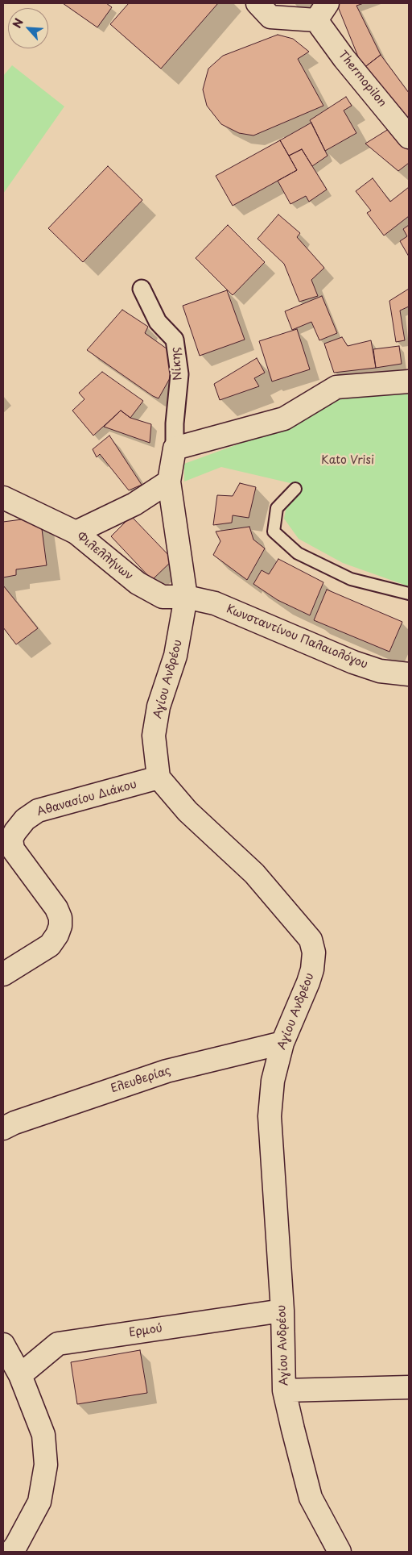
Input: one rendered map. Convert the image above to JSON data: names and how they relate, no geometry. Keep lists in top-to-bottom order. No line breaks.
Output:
{"streets":{"street":["Thermopilon","Νίκης","Φιλελλήνων","Κωνσταντίνου Παλαιολόγου","Αγίου Ανδρέου","Αθανασίου Διάκου","Ελευθερίας","Ερμού"]},"crossings":[["Νίκης","Αγίου Ανδρέου"],["Φιλελλήνων","Κωνσταντίνου Παλαιολόγου"],["Φιλελλήνων","Αγίου Ανδρέου"],["Κωνσταντίνου Παλαιολόγου","Αγίου Ανδρέου"],["Αγίου Ανδρέου","Αθανασίου Διάκου"],["Αγίου Ανδρέου","Ελευθερίας"],["Αγίου Ανδρέου","Ερμού"]],"parks":["Kato Vrisi"],"north":"top left"}
